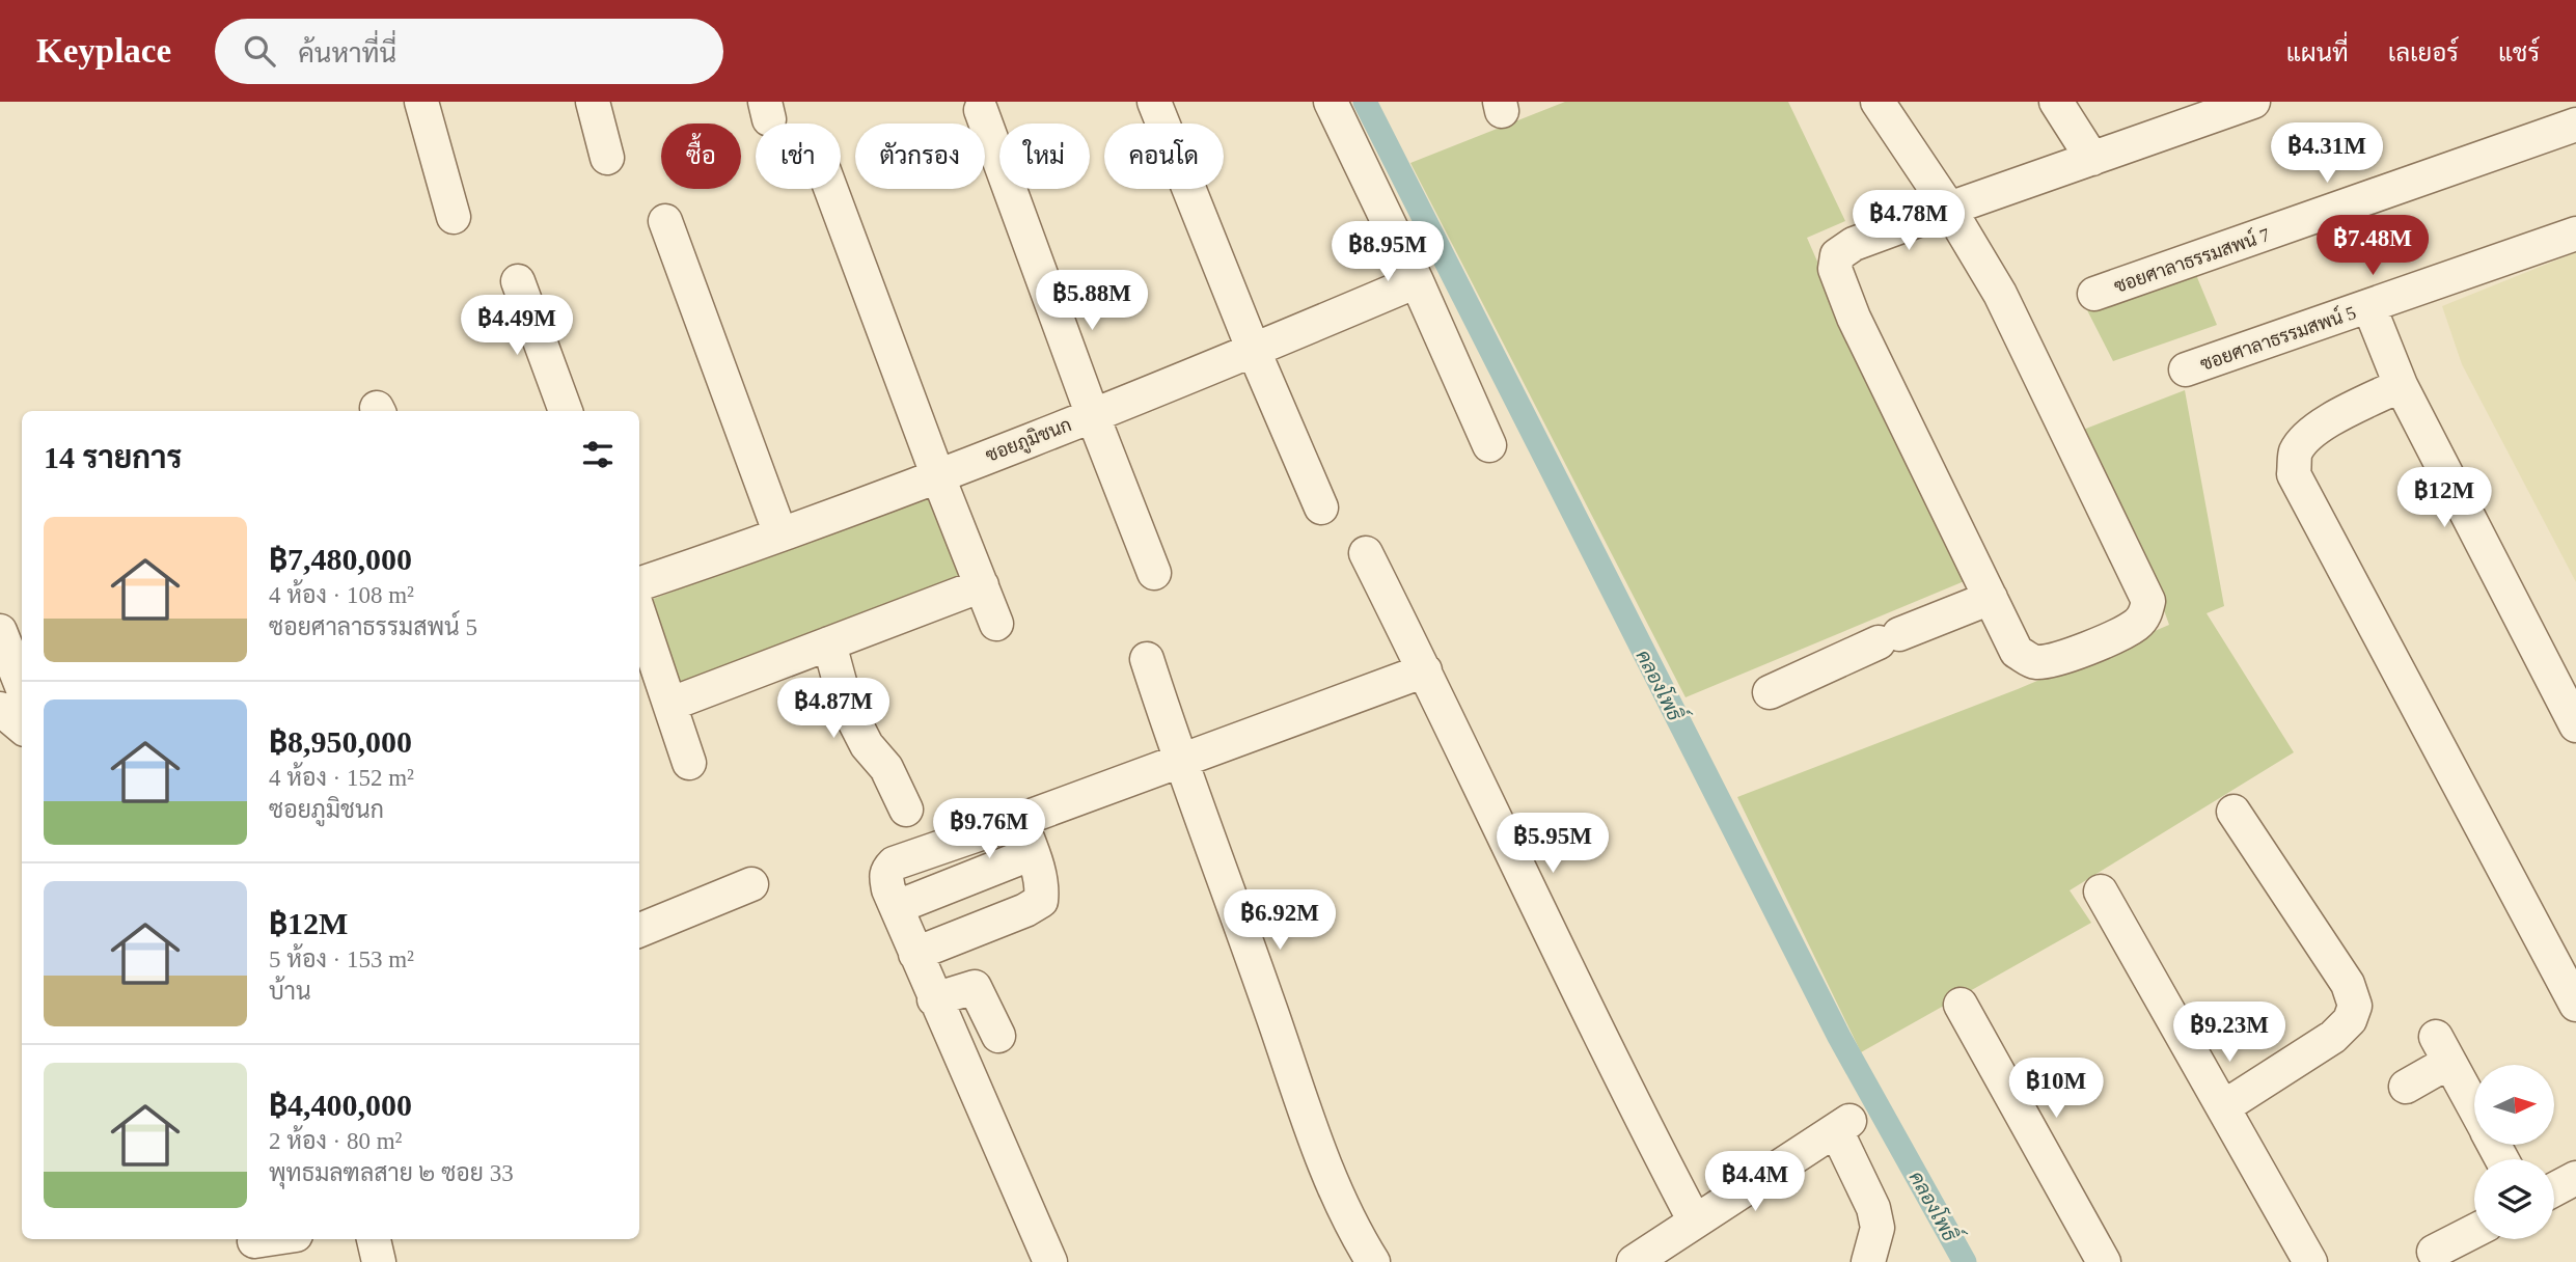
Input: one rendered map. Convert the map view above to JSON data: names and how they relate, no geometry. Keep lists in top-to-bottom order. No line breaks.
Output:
{"streets":{"street":["ซอยศาลาธรรมสพน์ 7","ซอยศาลาธรรมสพน์ 5","ซอยภูมิชนก"]},"water":["คลองโพธิ์"],"north":"right","page":{"header":"Keyplace","search":"ค้นหาที่นี่","nav":["แผนที่","เลเยอร์","แชร์"],"price":["฿4.31M","฿4.78M","฿7.48M","฿8.95M","฿5.88M","฿4.49M","฿12M","฿4.87M","฿9.76M","฿5.95M","฿6.92M","฿9.23M","฿10M","฿4.4M"],"chip":["ซื้อ","เช่า","ตัวกรอง","ใหม่","คอนโด"],"heading":"14 รายการ","list":[{"name":"฿7,480,000","note":"4 ห้อง · 108 m² · ซอยศาลาธรรมสพน์ 5"},{"name":"฿8,950,000","note":"4 ห้อง · 152 m² · ซอยภูมิชนก"},{"name":"฿12M","note":"5 ห้อง · 153 m² · บ้าน"},{"name":"฿4,400,000","note":"2 ห้อง · 80 m² · พุทธมลฑลสาย ๒ ซอย 33"}]}}
